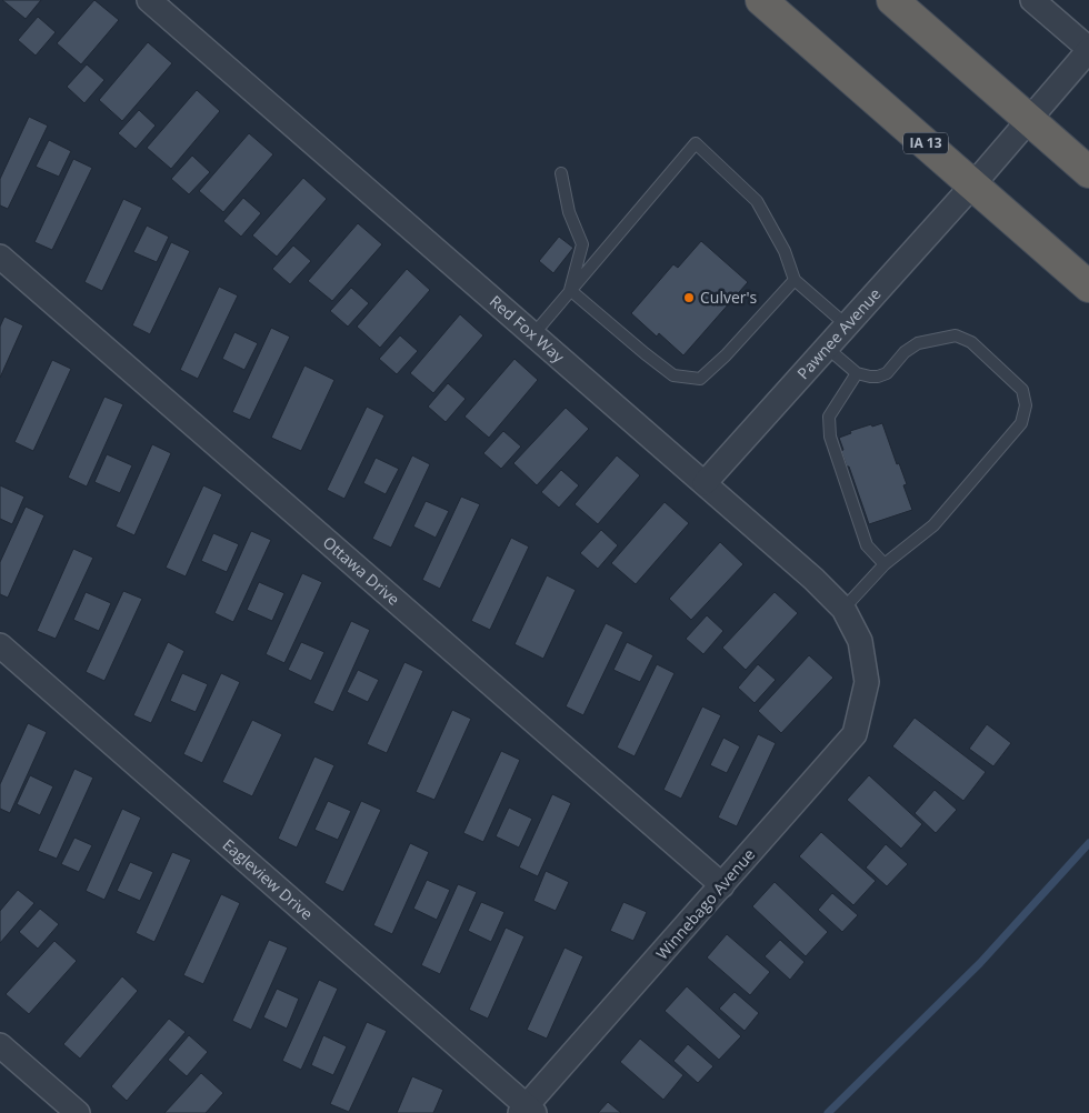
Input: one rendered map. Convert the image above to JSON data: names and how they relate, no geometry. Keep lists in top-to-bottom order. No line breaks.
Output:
{"streets":{"highway":["IA 13"],"street":["Red Fox Way","Pawnee Avenue","Ottawa Drive","Eagleview Drive","Winnebago Avenue"]},"crossings":[["IA 13","Pawnee Avenue"],["Red Fox Way","Pawnee Avenue"],["Red Fox Way","Winnebago Avenue"],["Ottawa Drive","Winnebago Avenue"],["Eagleview Drive","Winnebago Avenue"]],"places":["Culver's"]}
